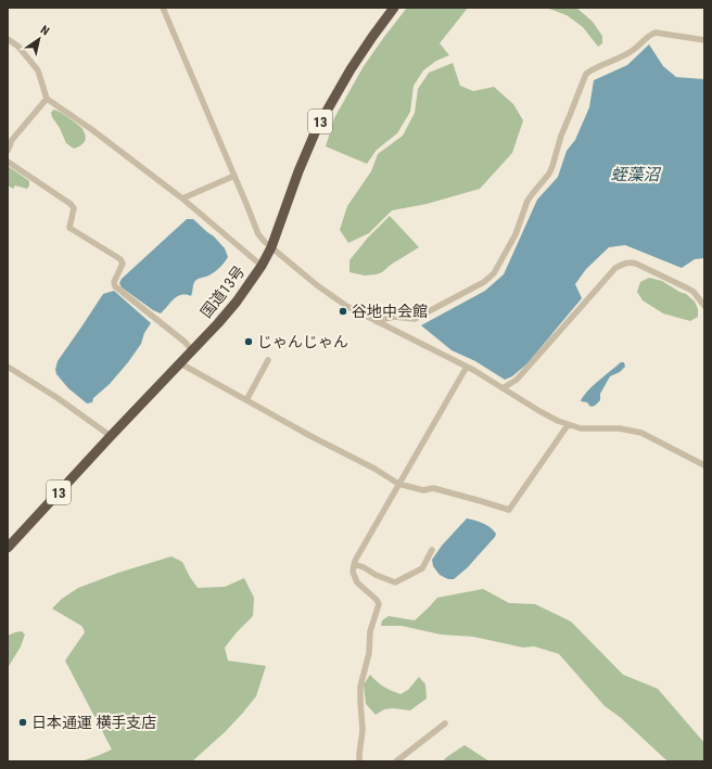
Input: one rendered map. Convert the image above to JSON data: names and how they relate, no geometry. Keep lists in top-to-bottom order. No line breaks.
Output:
{"streets":{"highway":["13","国道13号"]},"water":["蛭藻沼"],"places":["谷地中会館","じゃんじゃん","日本通運 横手支店"],"north":"top right"}
